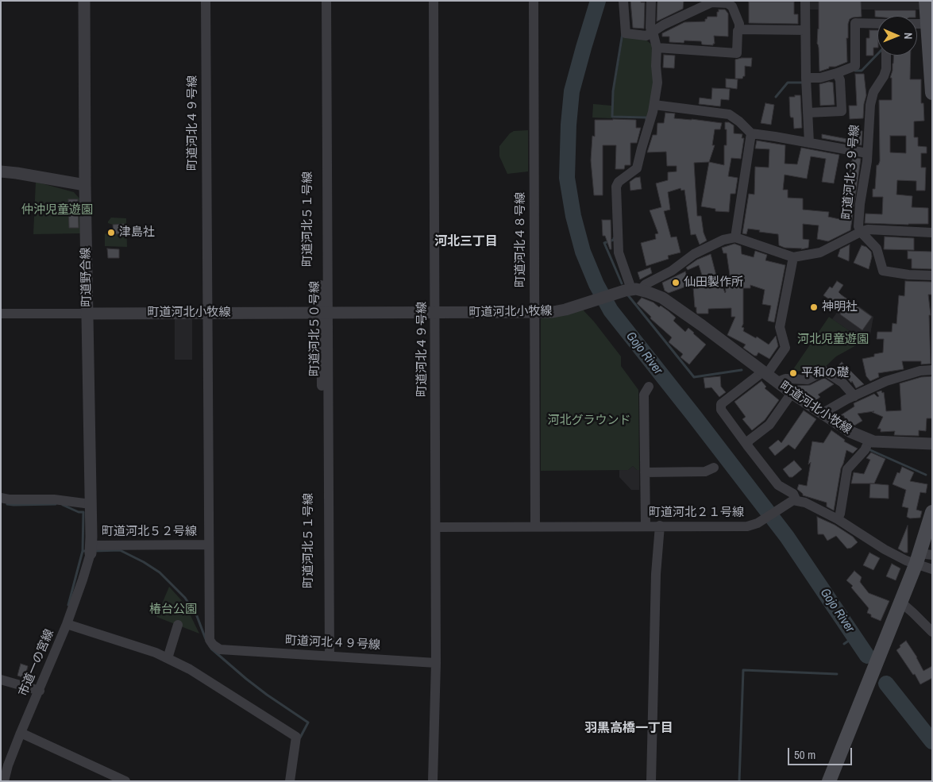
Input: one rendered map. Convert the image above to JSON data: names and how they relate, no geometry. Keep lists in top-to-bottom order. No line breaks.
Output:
{"streets":{"street":["町道河北４９号線","町道河北３９号線","町道河北５１号線","町道河北４８号線","町道野合線","町道河北小牧線","町道河北５０号線","町道河北２１号線","町道河北５２号線","市道一の宮線"]},"crossings":[["町道河北４９号線","町道河北小牧線"],["町道河北４９号線","町道河北５０号線"],["町道河北４９号線","町道河北２１号線"],["町道河北４９号線","町道河北５２号線"],["町道河北５１号線","町道河北小牧線"],["町道河北５１号線","町道河北５０号線"],["町道河北４８号線","町道河北小牧線"],["町道河北４８号線","町道河北２１号線"],["町道野合線","町道河北小牧線"],["町道野合線","町道河北５２号線"],["町道野合線","市道一の宮線"],["町道河北小牧線","町道河北５０号線"],["町道河北５２号線","市道一の宮線"]],"districts":["河北三丁目","羽黒高橋一丁目"],"water":["Gojo River"],"parks":["仲沖児童遊園","河北児童遊園","河北グラウンド","椿台公園"],"places":["津島社","仙田製作所","神明社","平和の礎"],"scale_bar":"50 m","north":"right"}
